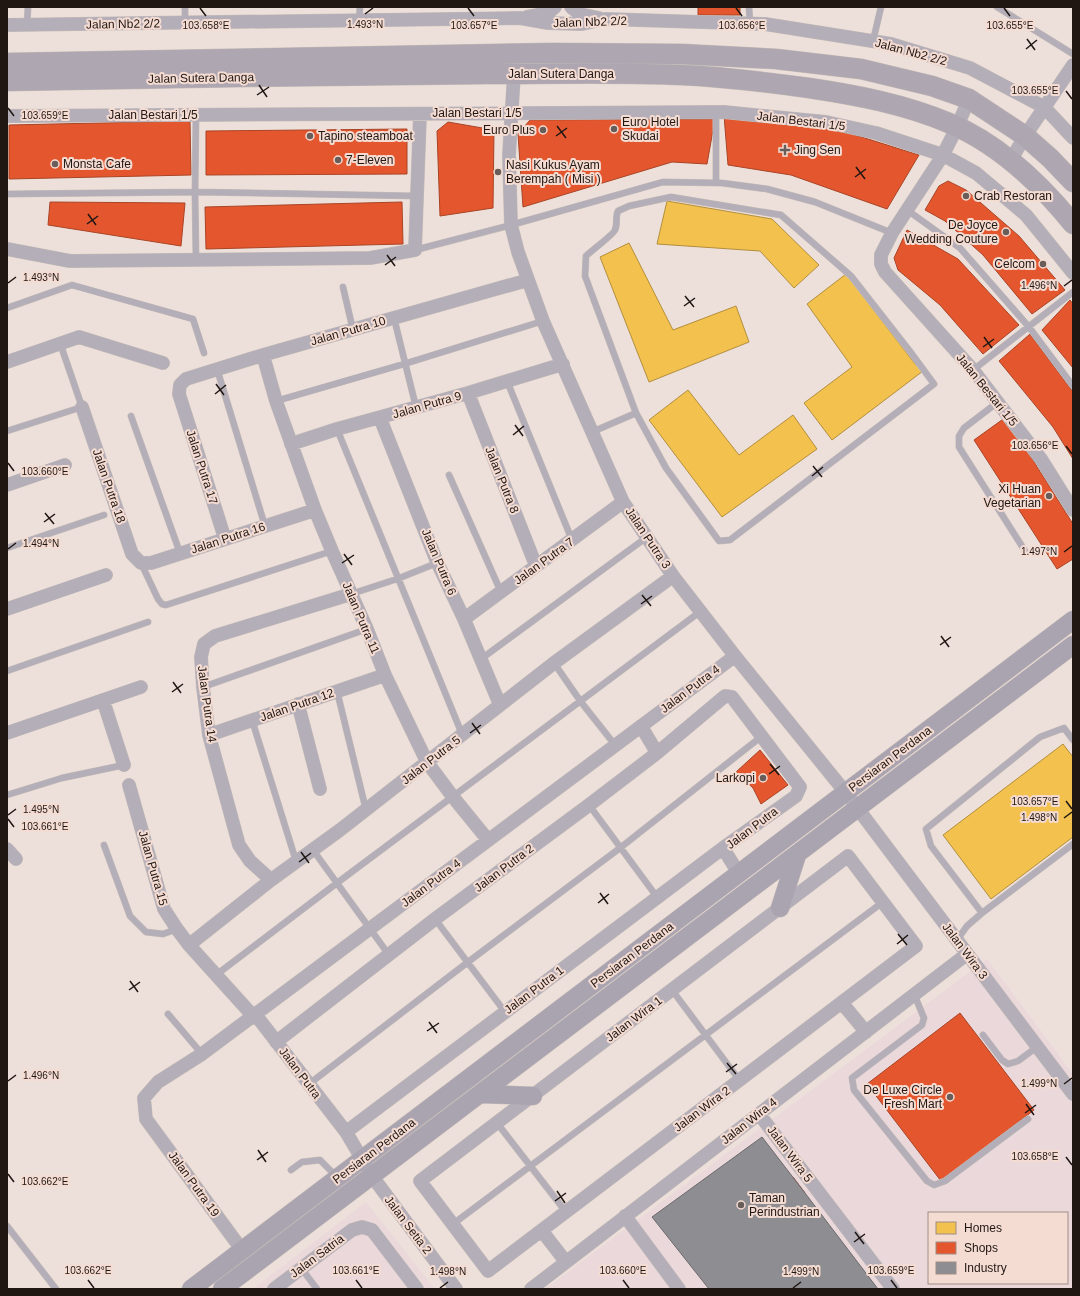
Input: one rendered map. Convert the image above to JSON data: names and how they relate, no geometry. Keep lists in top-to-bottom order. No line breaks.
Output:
{"streets":{"main road":["Jalan Sutera Danga","Persiaran Perdana"],"street":["Jalan Nb2 2/2","Jalan Bestari 1/5","Jalan Putra 10","Jalan Putra 9","Jalan Putra 17","Jalan Putra 8","Jalan Putra 18","Jalan Putra 16","Jalan Putra 3","Jalan Putra 7","Jalan Putra 6","Jalan Putra 11","Jalan Putra 4","Jalan Putra 14","Jalan Putra 12","Jalan Putra 5","Jalan Putra","Jalan Putra 15","Jalan Putra 2","Jalan Wira 3","Jalan Putra 1","Jalan Wira 1","Jalan Wira 2","Jalan Wira 4","Jalan Wira 5","Jalan Putra 19","Jalan Setia 2","Jalan Satria"]},"crossings":[["Jalan Sutera Danga","Jalan Putra 3"],["Jalan Bestari 1/5","Jalan Putra 3"],["Jalan Putra 10","Jalan Putra 17"],["Jalan Putra 10","Jalan Putra 3"],["Jalan Putra 10","Jalan Putra 11"],["Jalan Putra 9","Jalan Putra 8"],["Jalan Putra 9","Jalan Putra 3"],["Jalan Putra 9","Jalan Putra 6"],["Jalan Putra 9","Jalan Putra 11"],["Jalan Putra 17","Jalan Putra 16"],["Jalan Putra 8","Jalan Putra 7"],["Jalan Putra 18","Jalan Putra 16"],["Jalan Putra 16","Jalan Putra 11"],["Jalan Putra 3","Jalan Putra 7"],["Jalan Putra 3","Jalan Putra 4"],["Jalan Putra 3","Persiaran Perdana"],["Jalan Putra 3","Jalan Putra 5"],["Jalan Putra 3","Jalan Wira 3"],["Jalan Putra 7","Jalan Putra 6"],["Jalan Putra 6","Jalan Putra 5"],["Jalan Putra 11","Jalan Putra 4"],["Jalan Putra 11","Jalan Putra 14"],["Jalan Putra 11","Jalan Putra 12"],["Jalan Putra 11","Jalan Putra 5"],["Jalan Putra 4","Jalan Putra"],["Jalan Putra 4","Jalan Putra 15"],["Jalan Putra 4","Jalan Putra 19"],["Jalan Putra 14","Jalan Putra 12"],["Jalan Putra 14","Jalan Putra 5"],["Persiaran Perdana","Jalan Putra"],["Persiaran Perdana","Jalan Wira 3"],["Persiaran Perdana","Jalan Putra 19"],["Persiaran Perdana","Jalan Setia 2"],["Jalan Putra 5","Jalan Putra 15"],["Jalan Putra","Jalan Putra 15"],["Jalan Putra","Jalan Putra 2"],["Jalan Putra","Jalan Putra 1"],["Jalan Putra","Jalan Setia 2"],["Jalan Wira 3","Jalan Wira 4"],["Jalan Wira 1","Jalan Wira 2"],["Jalan Wira 4","Jalan Wira 5"]],"places":{"other":["Euro Hotel Skudai","Euro Plus","Tapino steamboat","7-Eleven","Monsta Cafe","Nasi Kukus Ayam Berempah ( Misi )","Crab Restoran","De Joyce Wedding Couture","Celcom","Xi Huan Vegetarian","Larkopi","De Luxe Circle Fresh Mart","Taman Perindustrian"],"health":["Jing Sen"]},"legend":["Homes","Shops","Industry"],"coordinates":["1.493°N","103.658°E","103.657°E","103.656°E","103.655°E","103.659°E","1.496°N","103.660°E","1.494°N","1.497°N","1.495°N","1.498°N","103.661°E","1.499°N","103.662°E"]}
